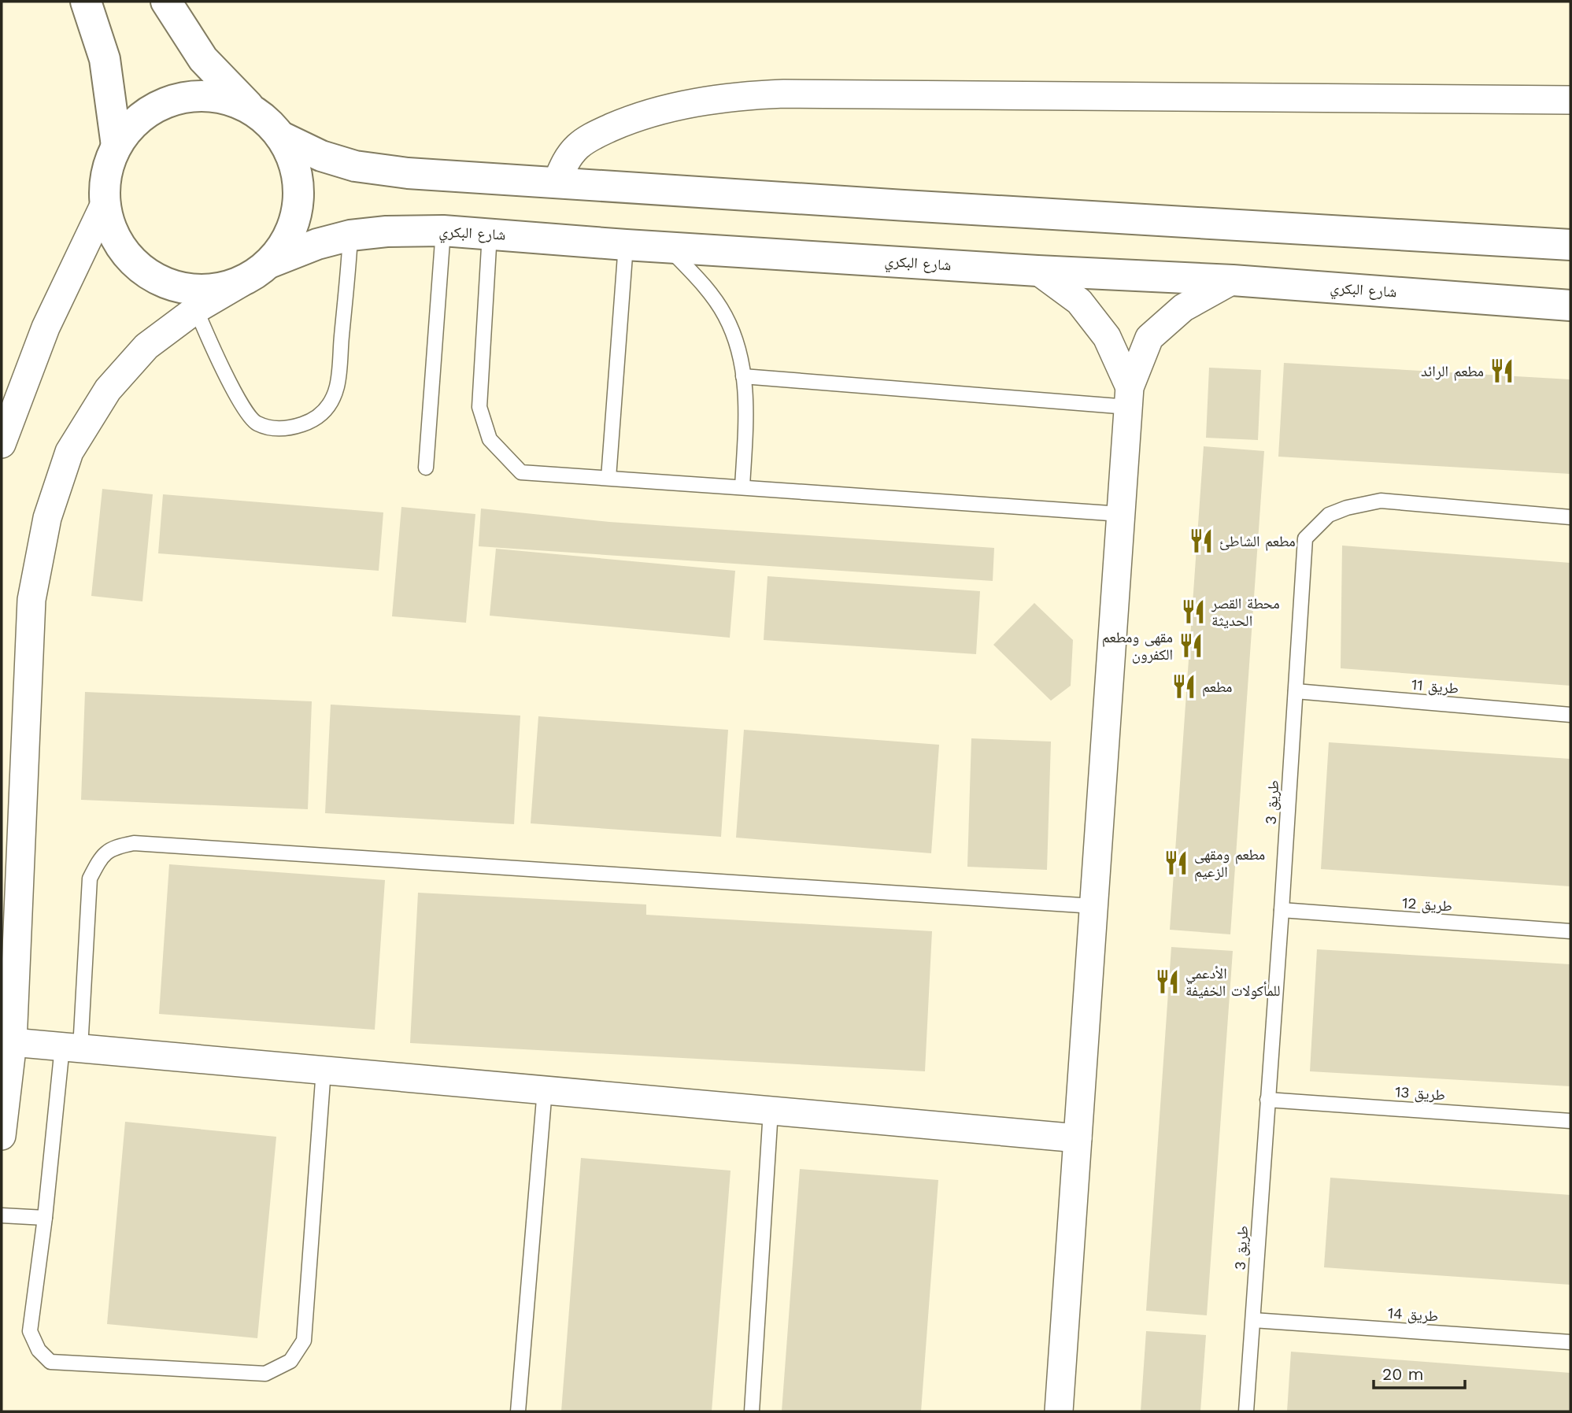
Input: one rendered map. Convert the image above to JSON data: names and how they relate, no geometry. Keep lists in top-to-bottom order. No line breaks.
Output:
{"streets":{"main road":["شارع البكري"],"lane":["طريق 11","طريق 3","طريق 12","طريق 13","طريق 14"]},"crossings":[["طريق 11","طريق 3"],["طريق 3","طريق 12"],["طريق 3","طريق 13"],["طريق 3","طريق 14"]],"places":{"restaurant":["مطعم الرائد","مطعم الشاطئ","محطة القصر الحديثة","مقهى ومطعم الكفرون","مطعم","مطعم ومقهى الزعيم","الأدعمي للمأكولات الخفيفة"]},"scale_bar":"20 m"}
